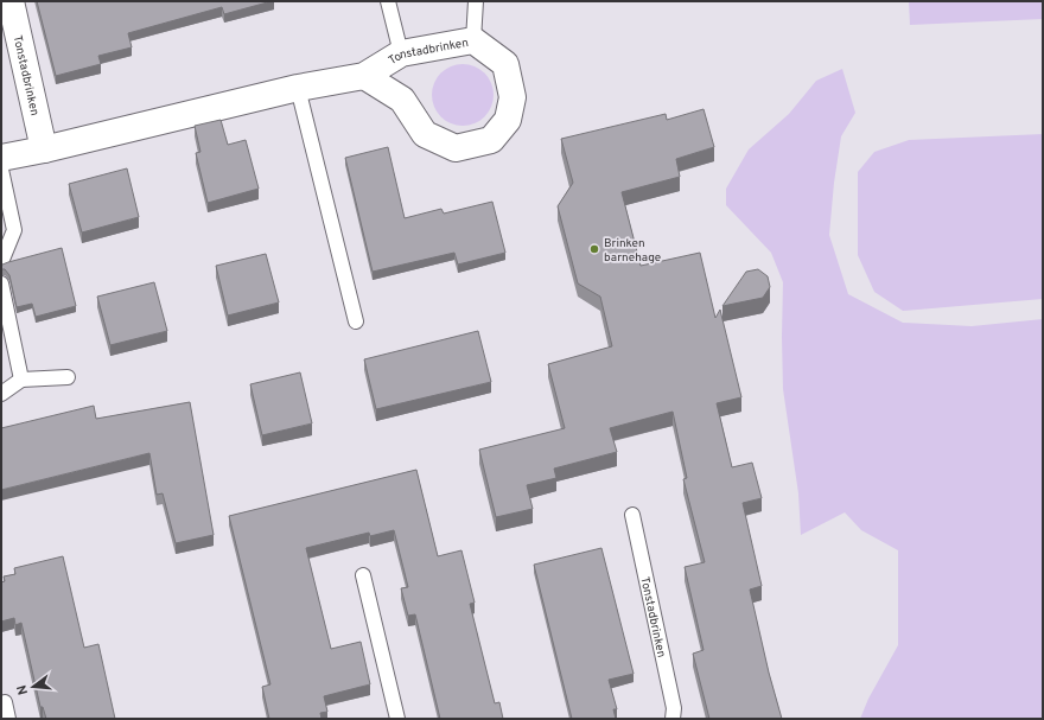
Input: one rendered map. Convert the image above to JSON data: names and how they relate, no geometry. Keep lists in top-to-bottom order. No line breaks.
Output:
{"streets":{"street":["Tonstadbrinken"]},"places":["Brinken barnehage"],"north":"left"}
